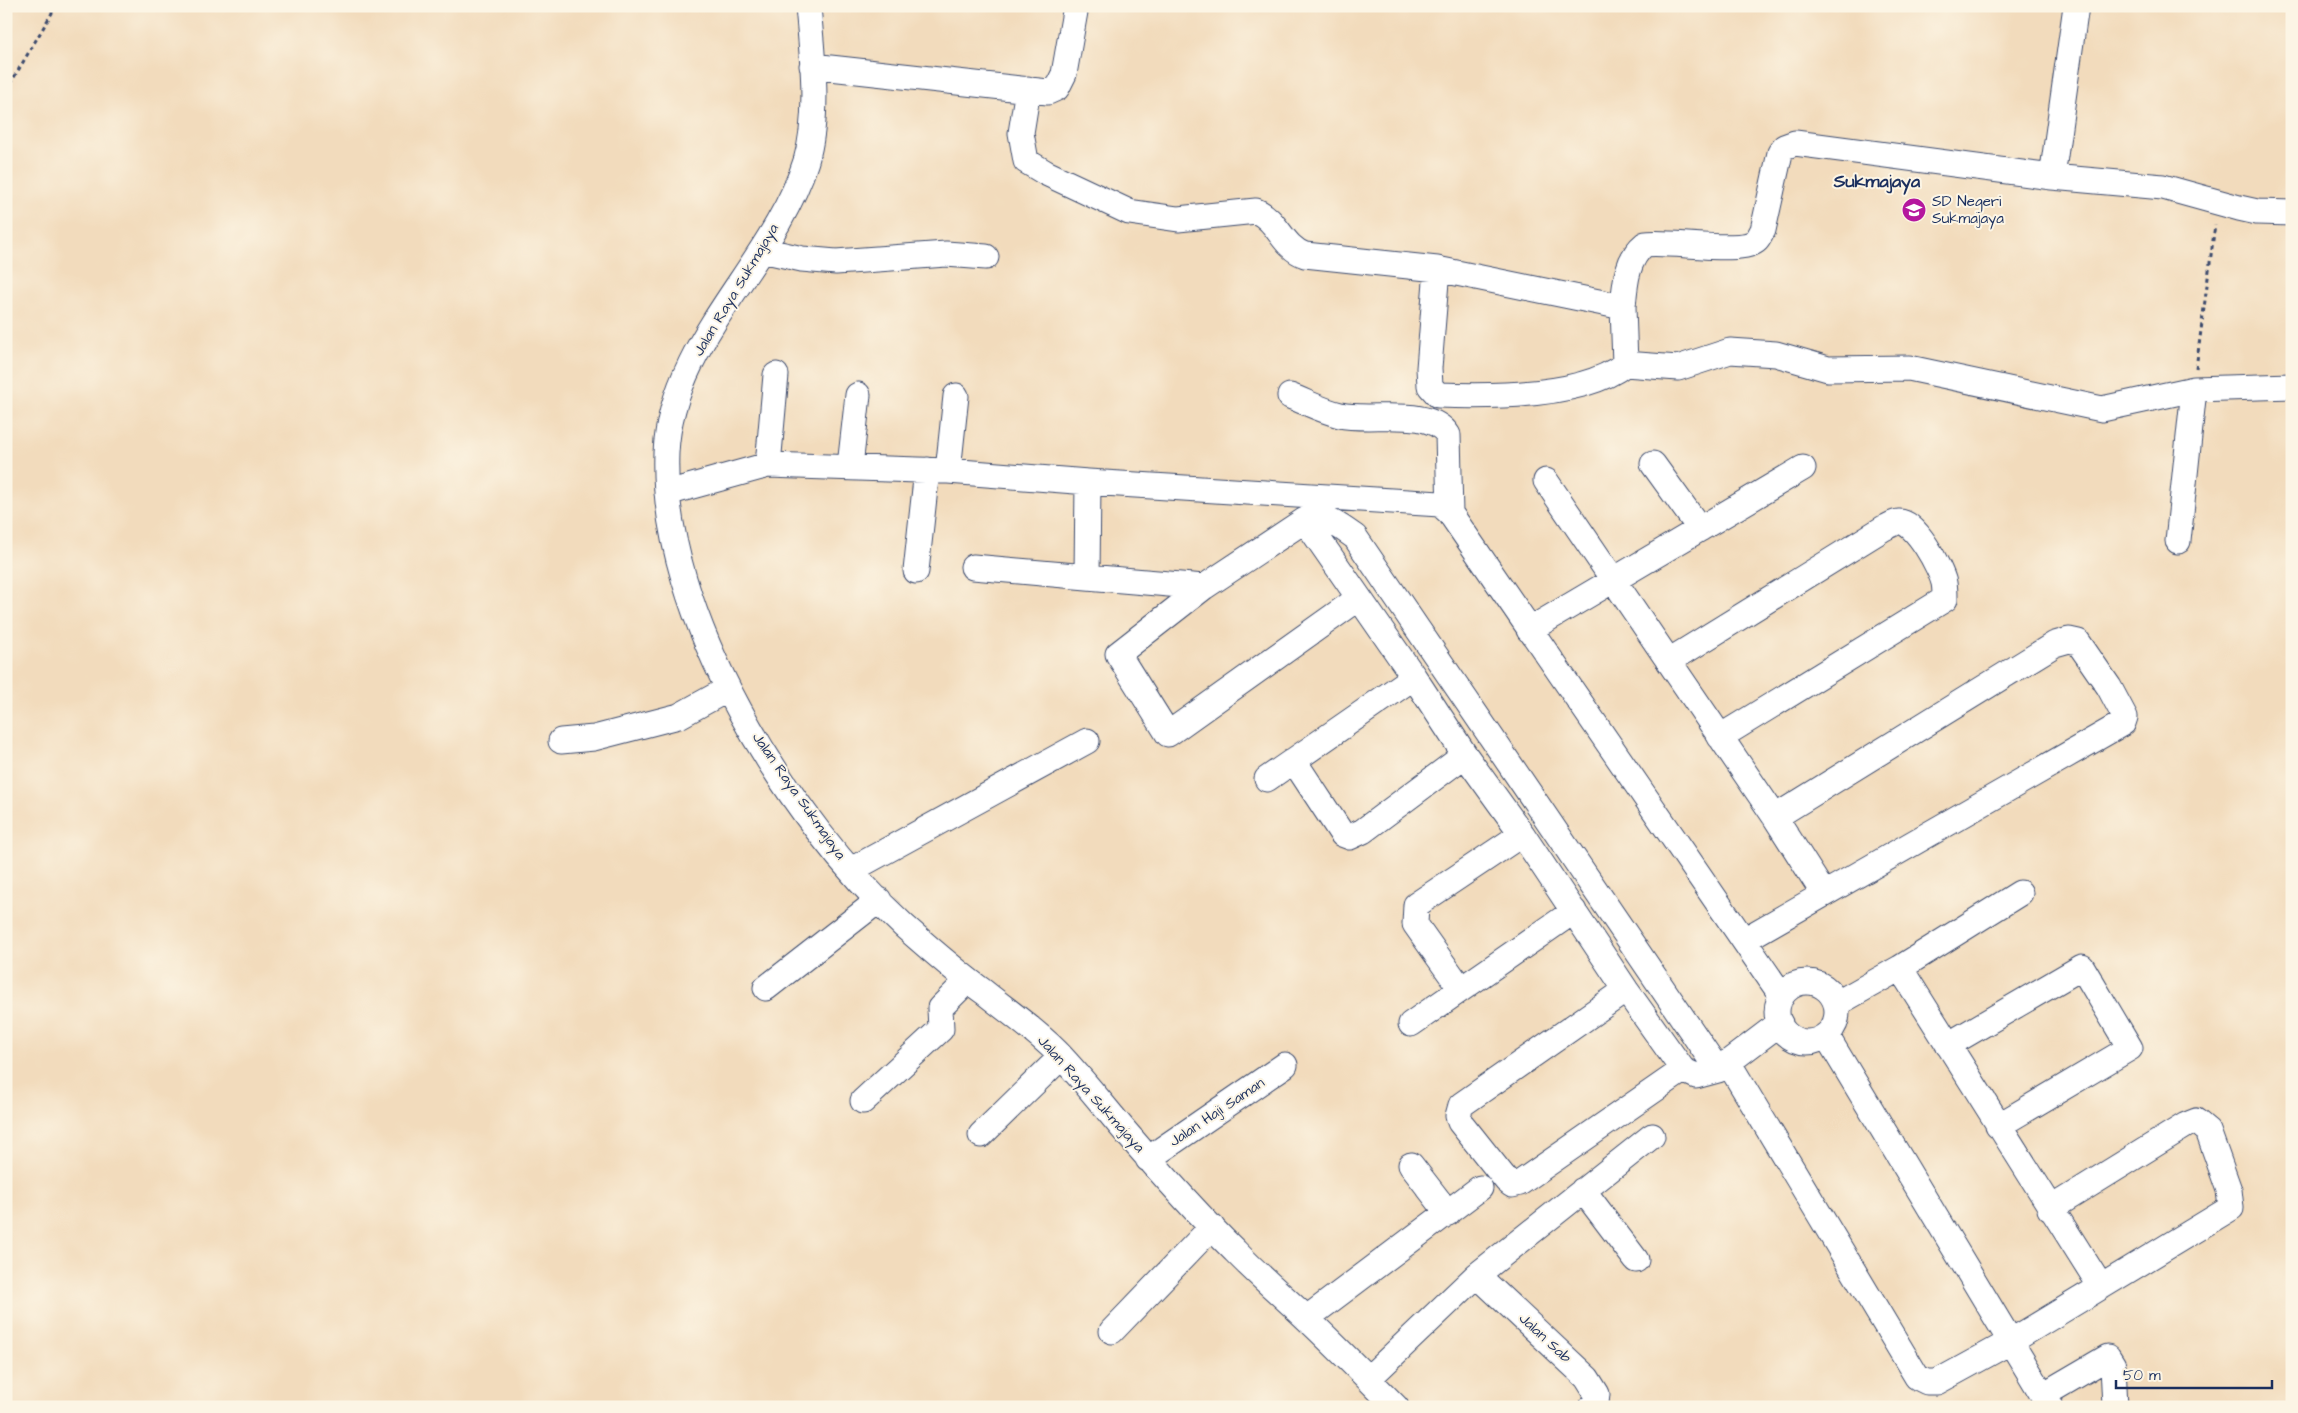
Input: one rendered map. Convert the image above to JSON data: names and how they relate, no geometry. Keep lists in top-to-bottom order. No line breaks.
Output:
{"streets":{"street":["Jalan Raya Sukmajaya","Jalan Haji Saman","Jalan Sab"]},"crossings":[["Jalan Raya Sukmajaya","Jalan Haji Saman"]],"districts":["Sukmajaya"],"places":{"school or university":["SD Negeri Sukmajaya"]},"scale_bar":"50 m"}
